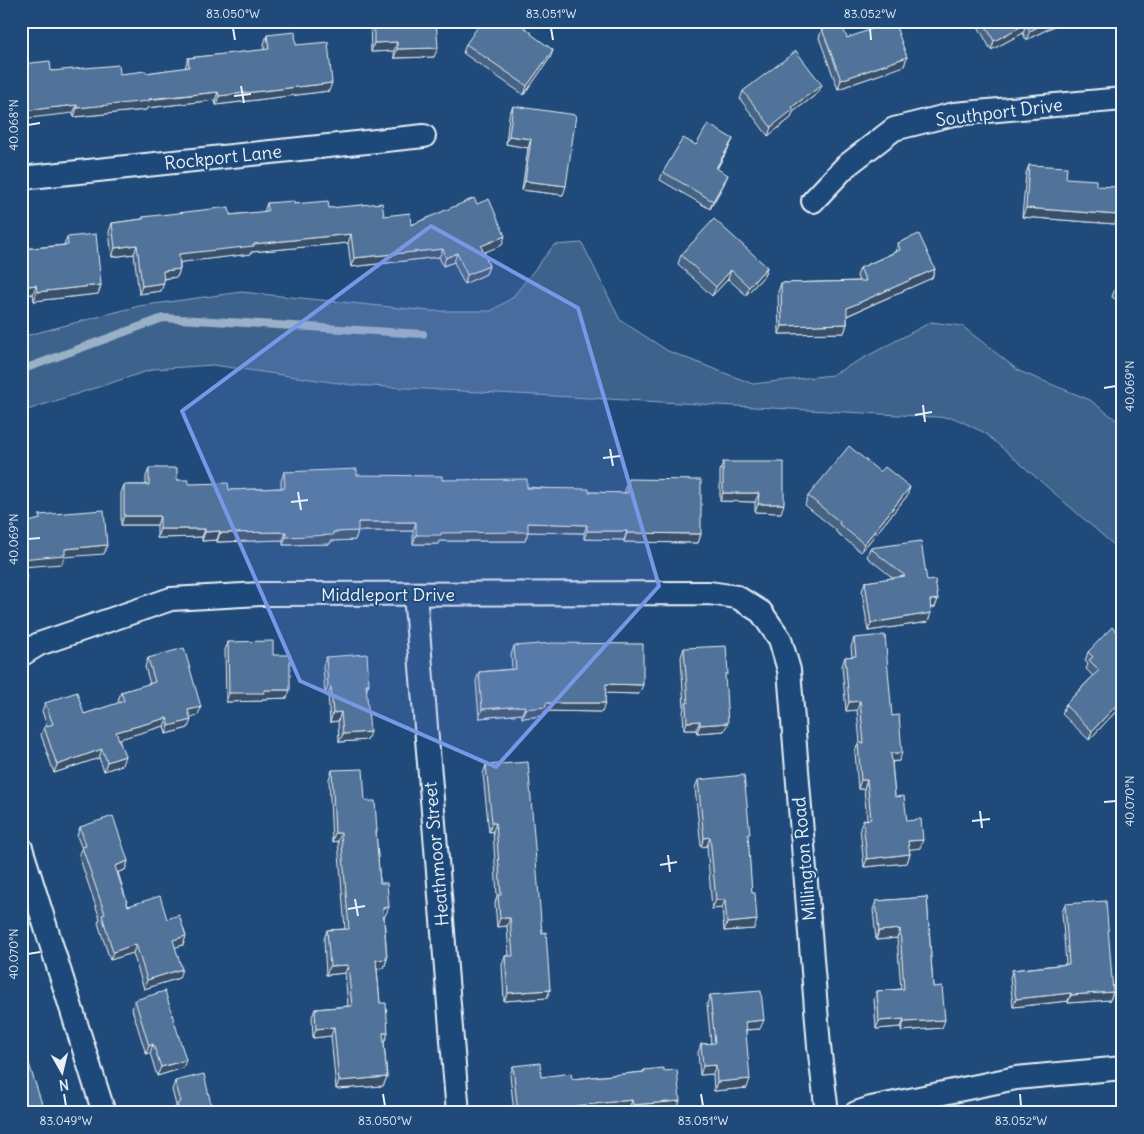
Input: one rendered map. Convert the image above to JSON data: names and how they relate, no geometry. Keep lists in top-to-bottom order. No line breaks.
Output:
{"streets":{"street":["Southport Drive","Rockport Lane","Middleport Drive","Heathmoor Street","Millington Road"]},"crossings":[["Middleport Drive","Heathmoor Street"],["Middleport Drive","Millington Road"]],"north":"bottom","coordinates":["83.050°W","83.051°W","83.052°W","40.068°N","40.069°N","40.070°N","83.049°W"]}
